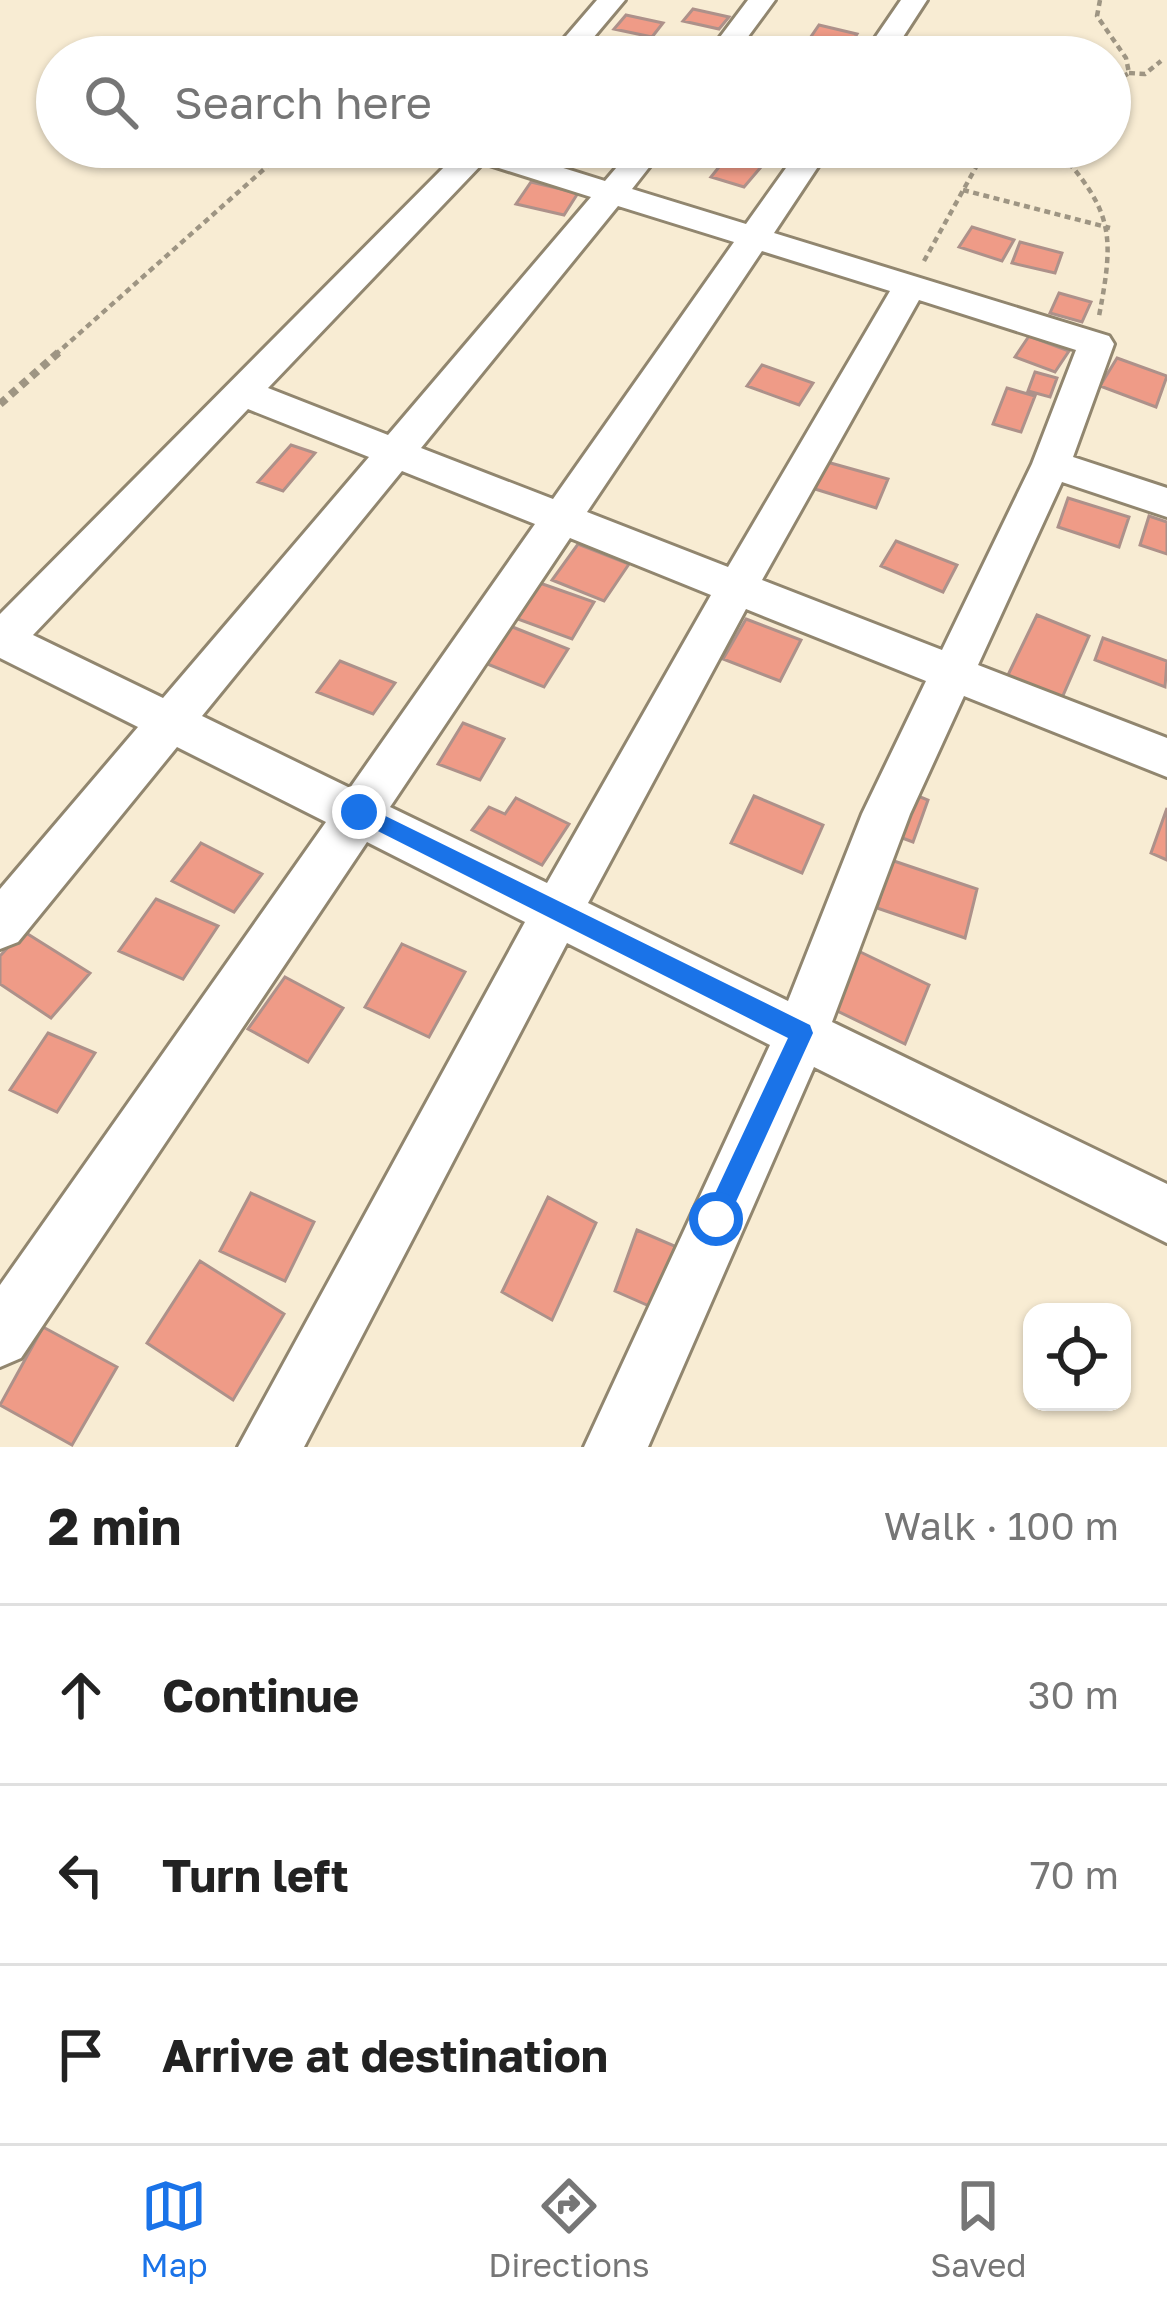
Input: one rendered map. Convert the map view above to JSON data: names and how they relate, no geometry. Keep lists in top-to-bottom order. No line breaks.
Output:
{"page":{"search":"Search here","heading":["2 min","Walk · 100 m"],"list":[["Continue","30 m"],["Turn left","70 m"],"Arrive at destination"],"nav":["Map","Directions","Saved"]}}
